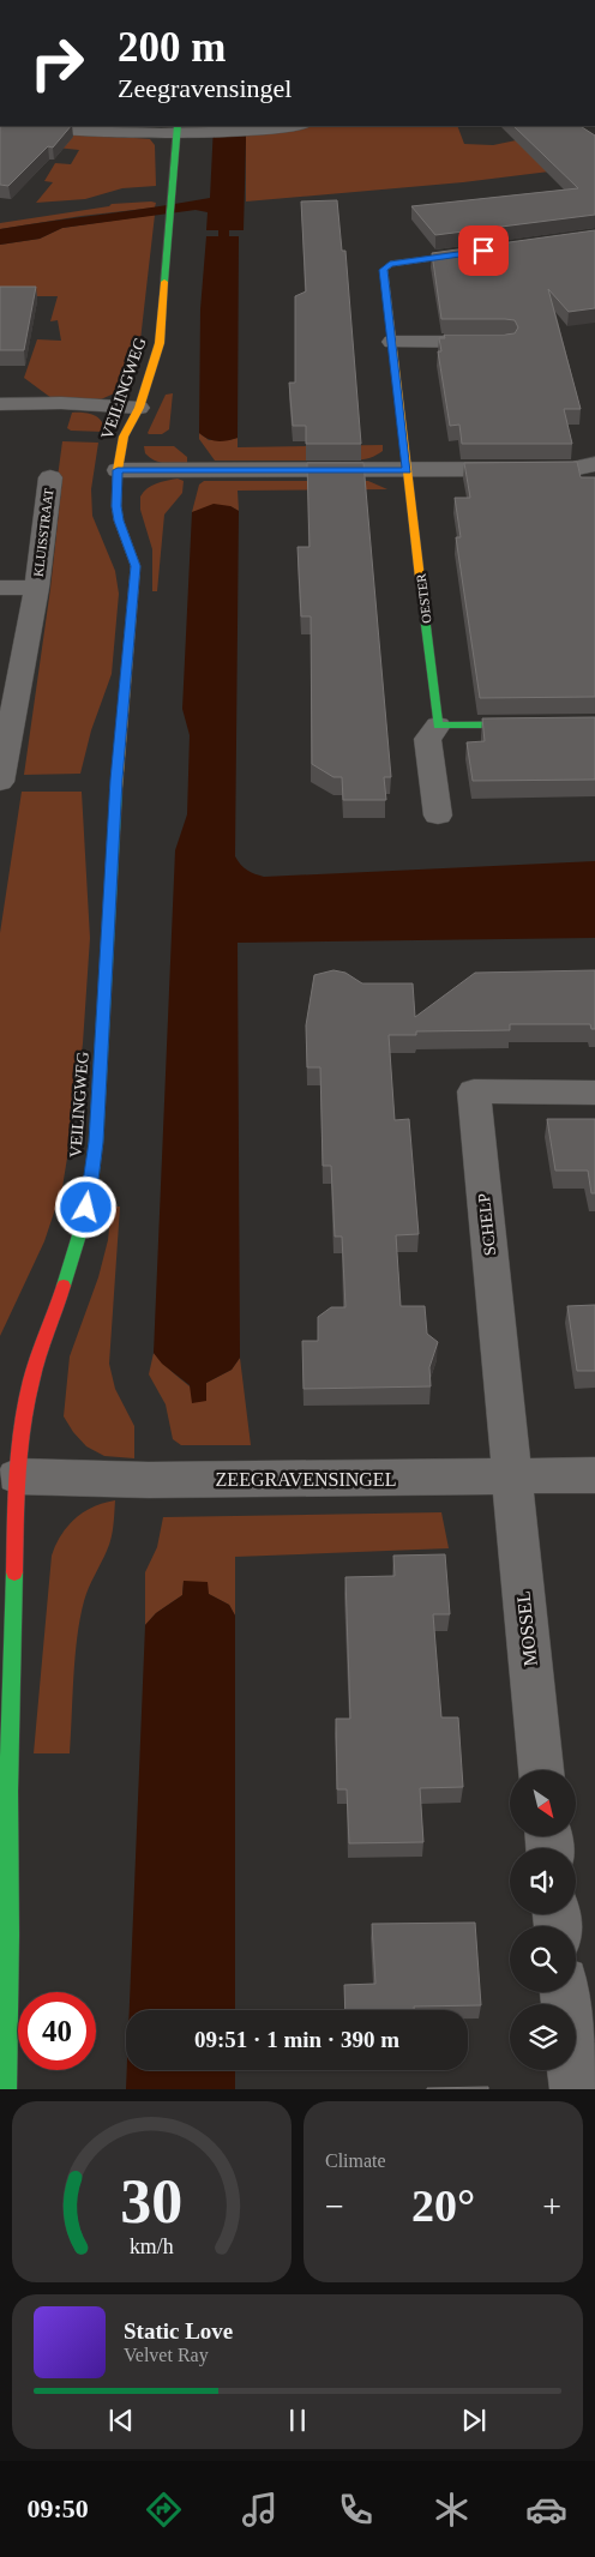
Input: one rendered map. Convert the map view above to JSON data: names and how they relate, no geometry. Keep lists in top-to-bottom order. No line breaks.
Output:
{"streets":{"street":["VEILINGWEG","KLUISSTRAAT","OESTER","SCHELP","ZEEGRAVENSINGEL","MOSSEL"]},"crossings":[["VEILINGWEG","ZEEGRAVENSINGEL"],["SCHELP","ZEEGRAVENSINGEL"],["SCHELP","MOSSEL"],["ZEEGRAVENSINGEL","MOSSEL"]],"north":"bottom right","page":{"turn":["200 m","Zeegravensingel"],"limit":"40","trip":"09:51 · 1 min · 390 m","tile":"Climate","heat":["−","20°","+"],"song":["Static Love","Velvet Ray"],"tabs":"09:50","gauge":["30","km/h"]}}
